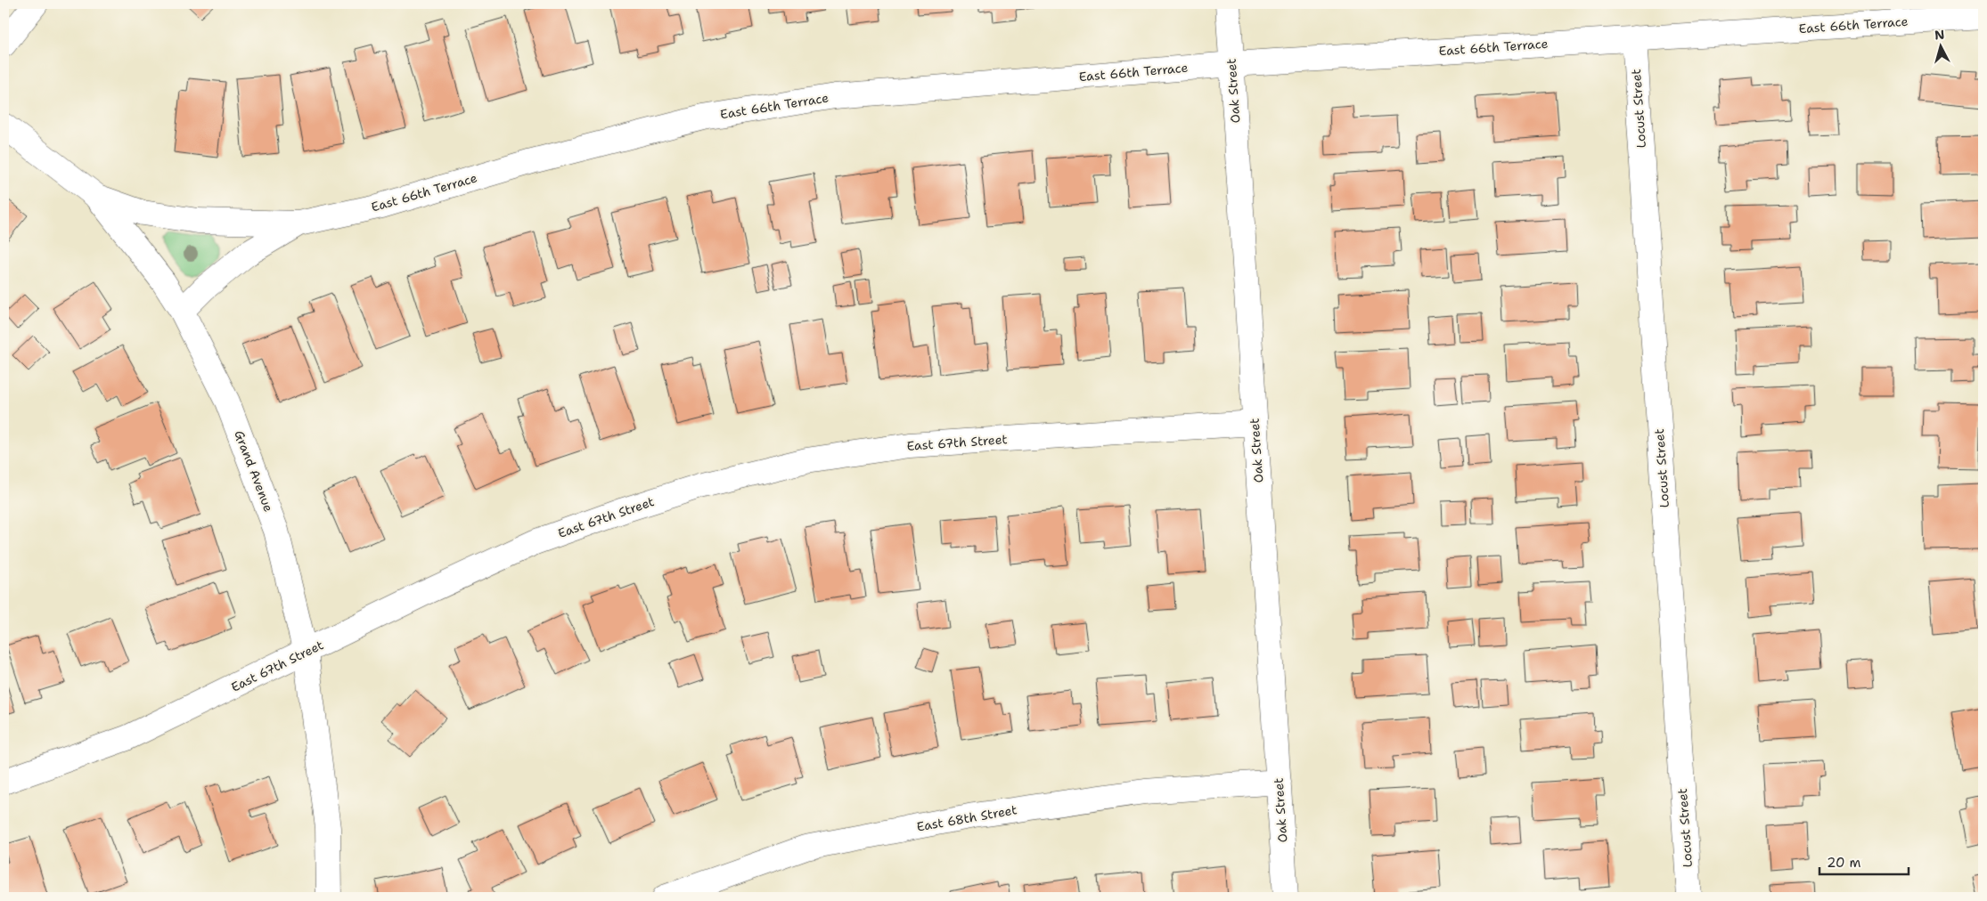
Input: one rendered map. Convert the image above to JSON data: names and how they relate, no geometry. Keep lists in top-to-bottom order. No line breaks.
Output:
{"streets":{"street":["East 66th Terrace","Oak Street","Locust Street","East 67th Street","Grand Avenue","East 68th Street"]},"crossings":[["East 66th Terrace","Oak Street"],["East 66th Terrace","Locust Street"],["East 66th Terrace","Grand Avenue"],["Oak Street","East 67th Street"],["Oak Street","East 68th Street"],["East 67th Street","Grand Avenue"]],"scale_bar":"20 m","north":"top"}
